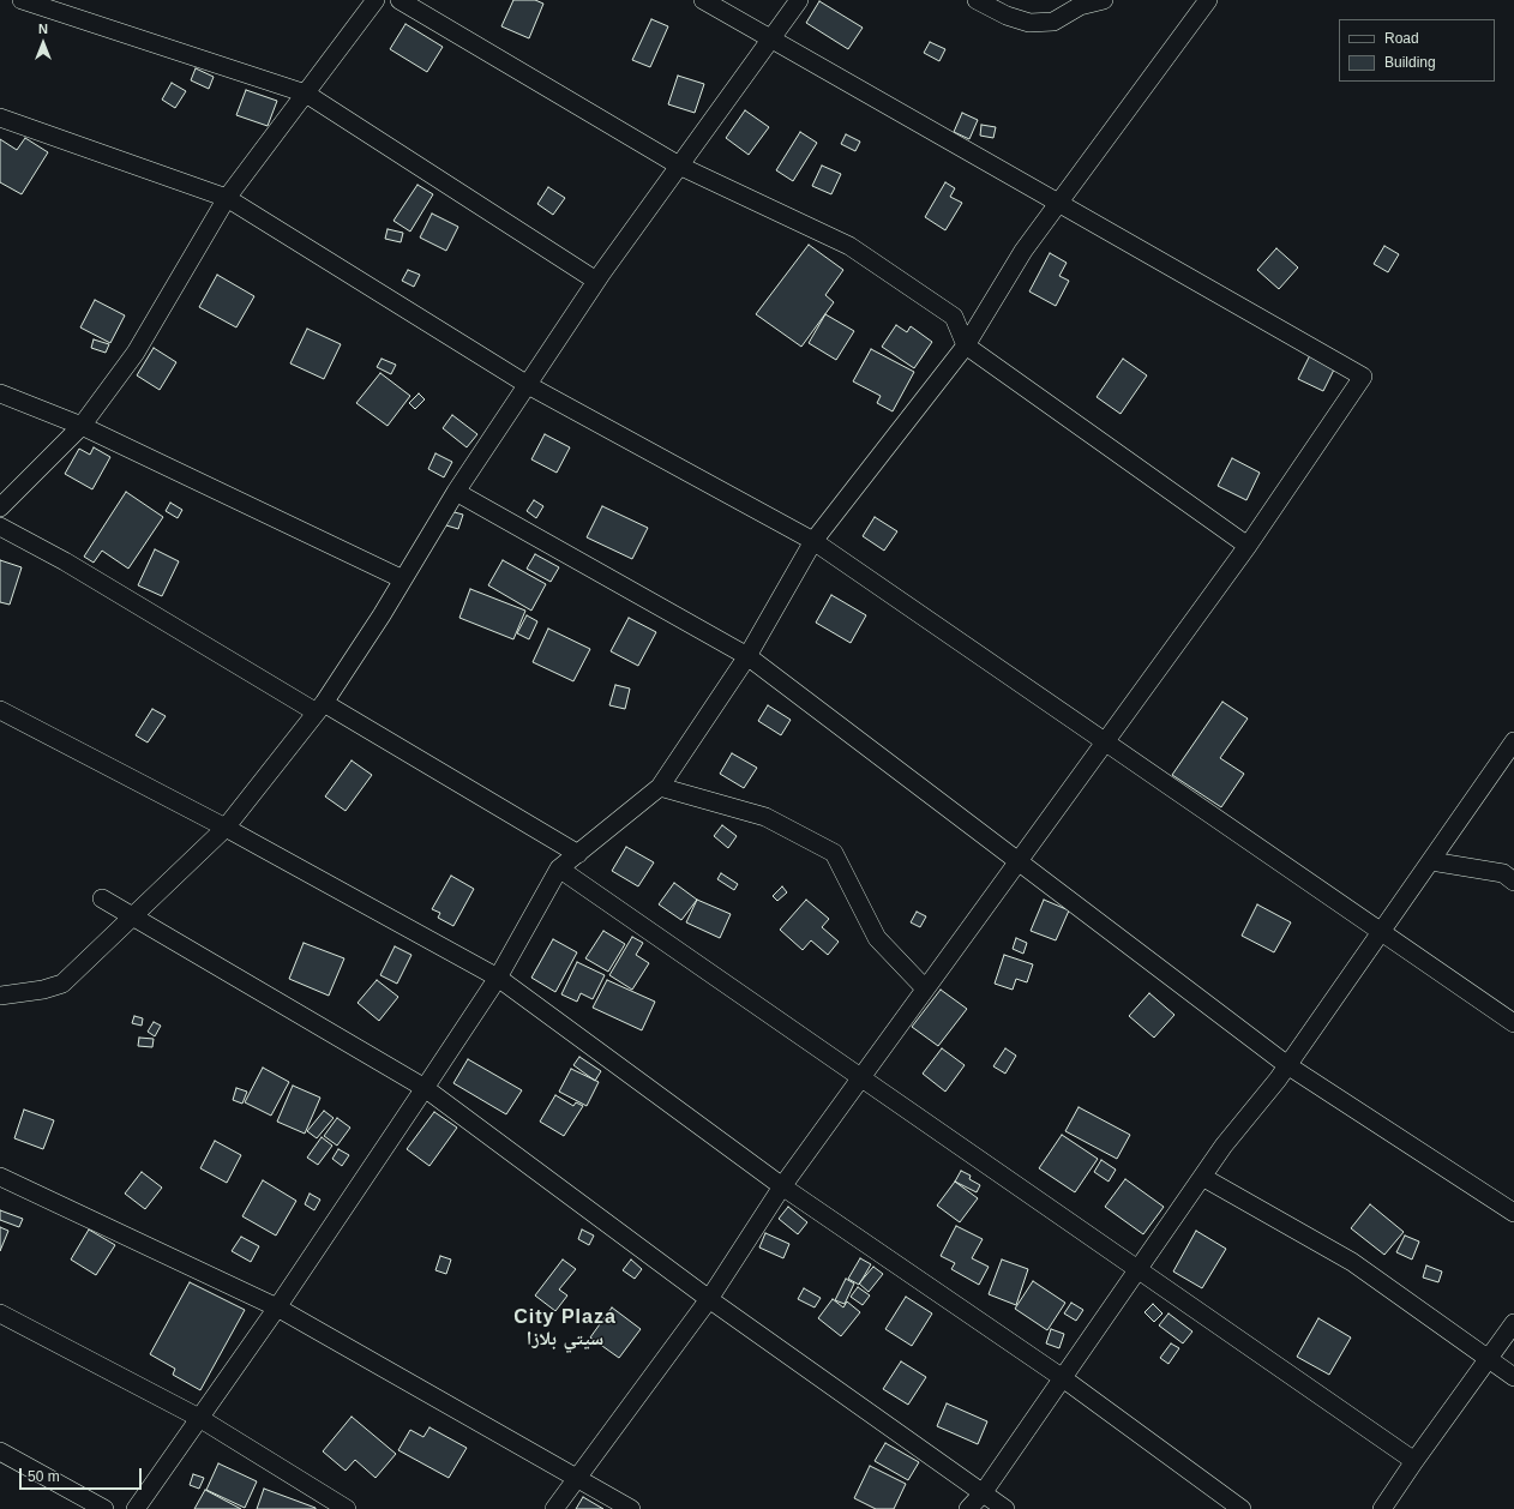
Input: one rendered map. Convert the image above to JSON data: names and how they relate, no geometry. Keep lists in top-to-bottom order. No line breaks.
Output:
{"districts":["City Plaza سيتي بلازا"],"legend":["Road","Building"],"scale_bar":"50 m","north":"top"}
